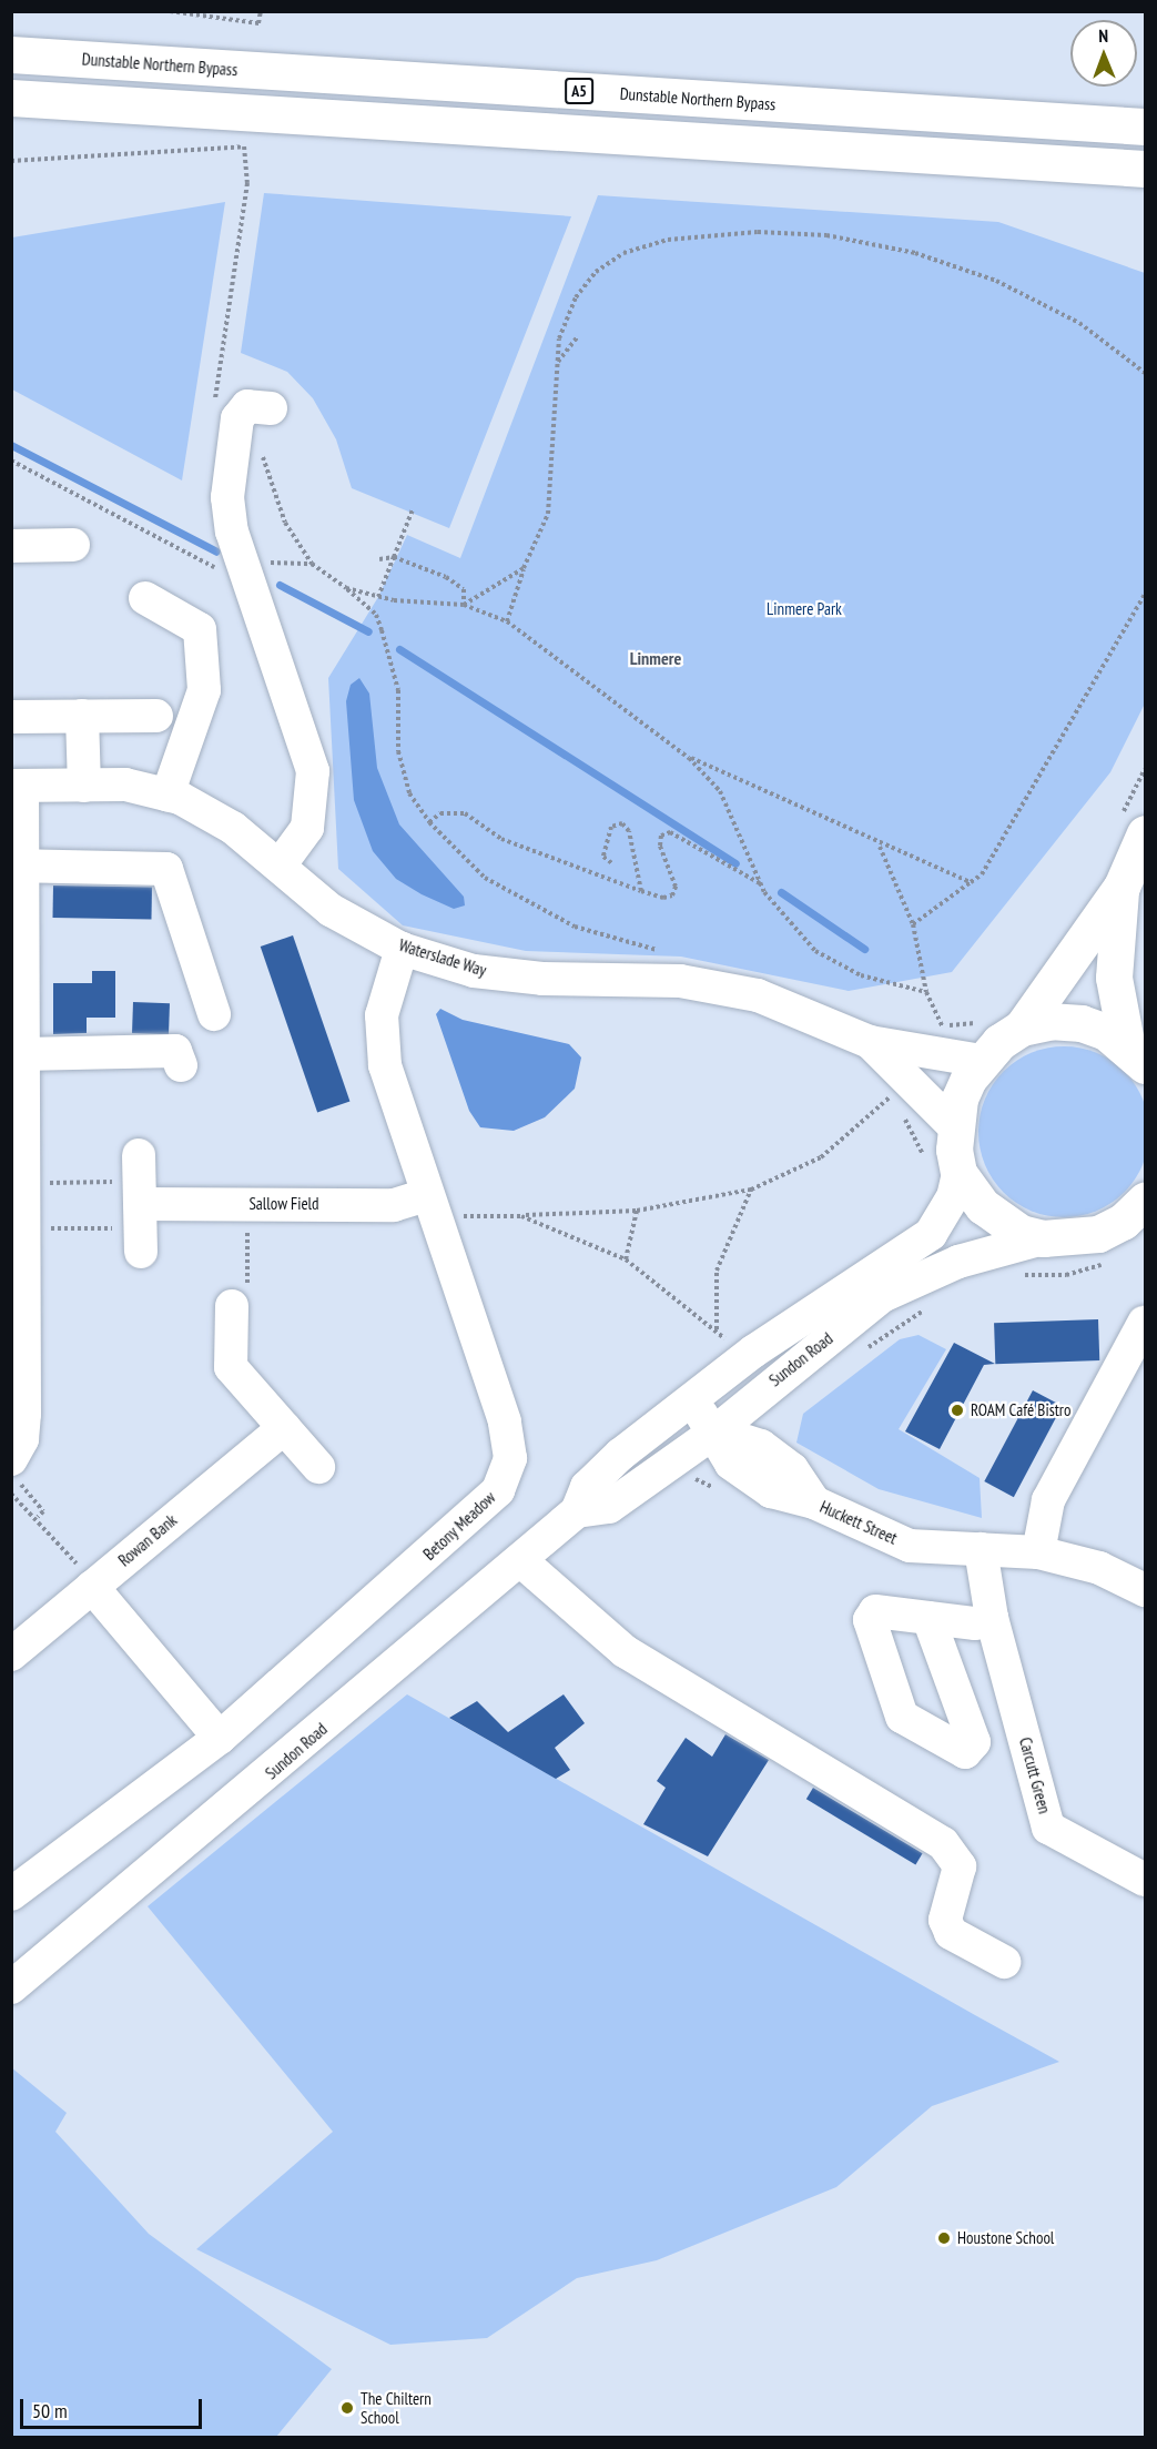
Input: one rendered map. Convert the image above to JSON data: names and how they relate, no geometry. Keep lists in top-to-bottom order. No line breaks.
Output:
{"streets":{"main road":["Dunstable Northern Bypass","A5"],"street":["Waterslade Way","Sallow Field","Sundon Road","Huckett Street","Betony Meadow","Rowan Bank","Carcutt Green"]},"crossings":[["Waterslade Way","Betony Meadow"],["Sallow Field","Betony Meadow"],["Sundon Road","Huckett Street"],["Huckett Street","Carcutt Green"]],"districts":["Linmere"],"parks":["Linmere Park"],"places":["ROAM Café Bistro","Houstone School","The Chiltern School"],"scale_bar":"50 m","north":"top"}
